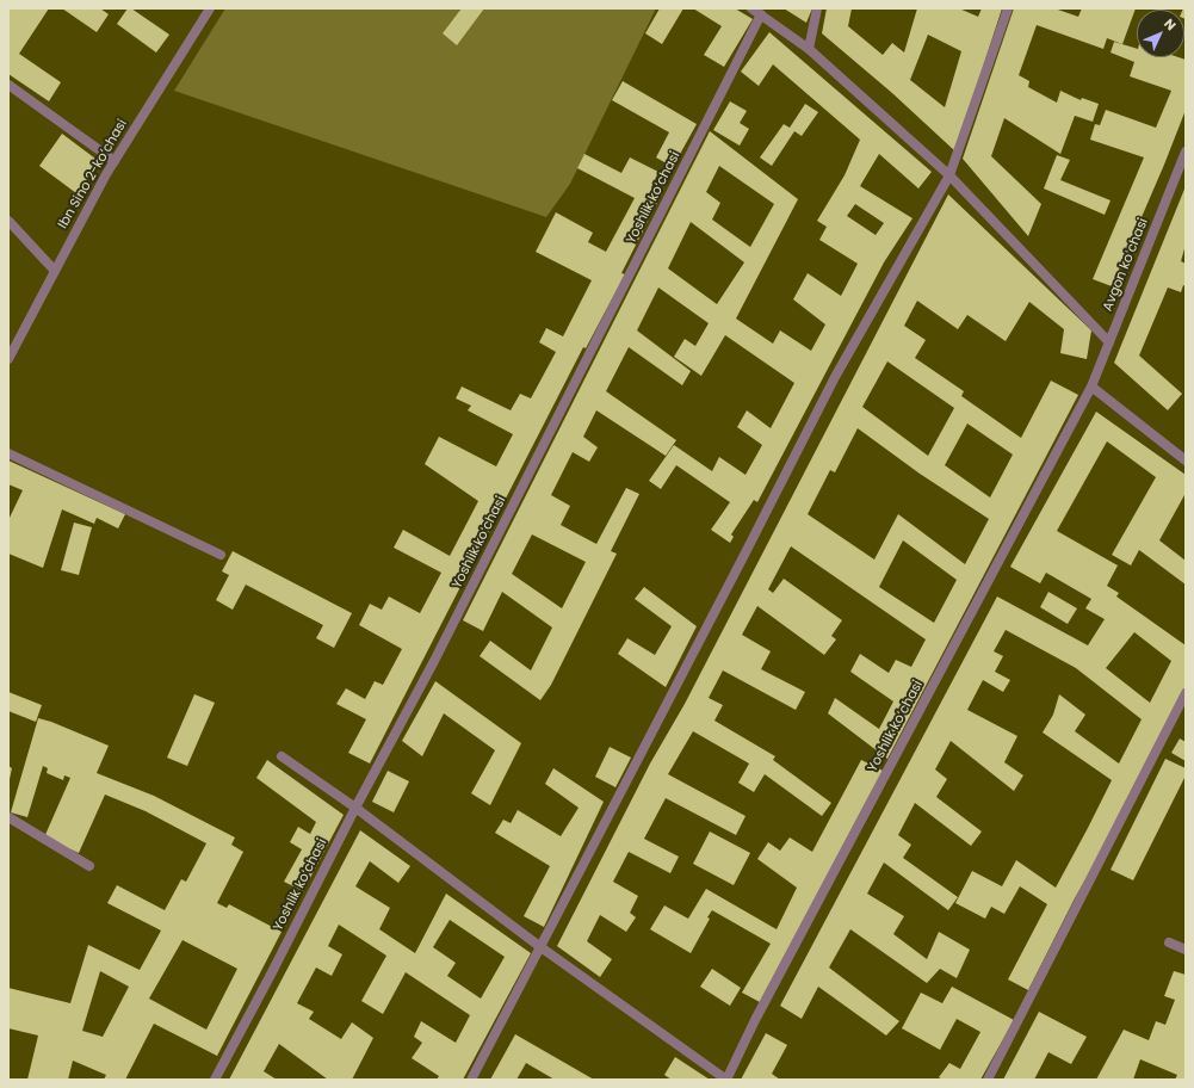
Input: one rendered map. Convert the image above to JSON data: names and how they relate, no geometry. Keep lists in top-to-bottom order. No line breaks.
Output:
{"streets":{"street":["Ibn Sino 2-koʼchasi","Yoshlik koʻchasi","Avgon koʻchasi"]},"crossings":[["Yoshlik koʻchasi","Avgon koʻchasi"]],"north":"top right"}
